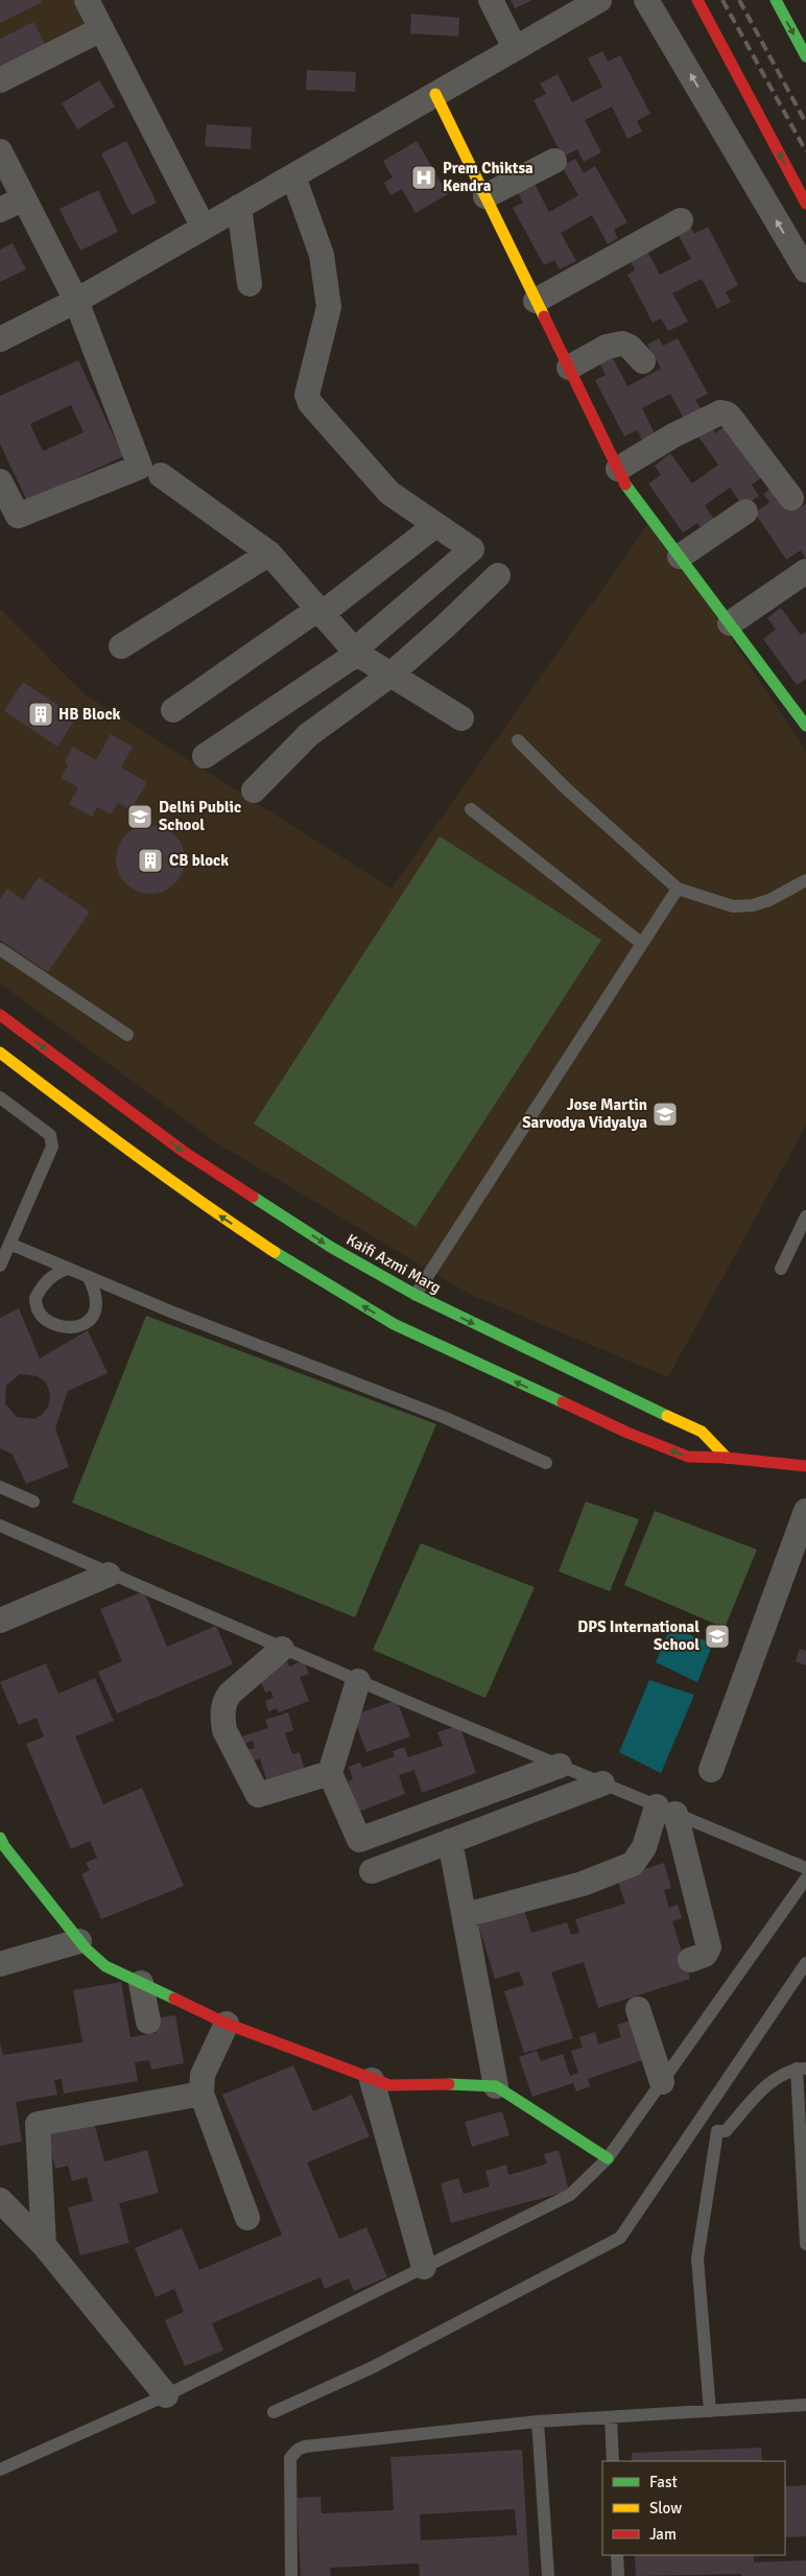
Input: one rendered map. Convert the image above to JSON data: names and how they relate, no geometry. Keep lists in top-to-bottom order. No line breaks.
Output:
{"streets":{"street":["Kaifi Azmi Marg"]},"places":{"hospital":["Prem Chiktsa Kendra"],"building":["HB Block","CB block"],"school or university":["Delhi Public School","Jose Martin Sarvodya Vidyalya","DPS International School"]},"legend":["Fast","Slow","Jam"]}
